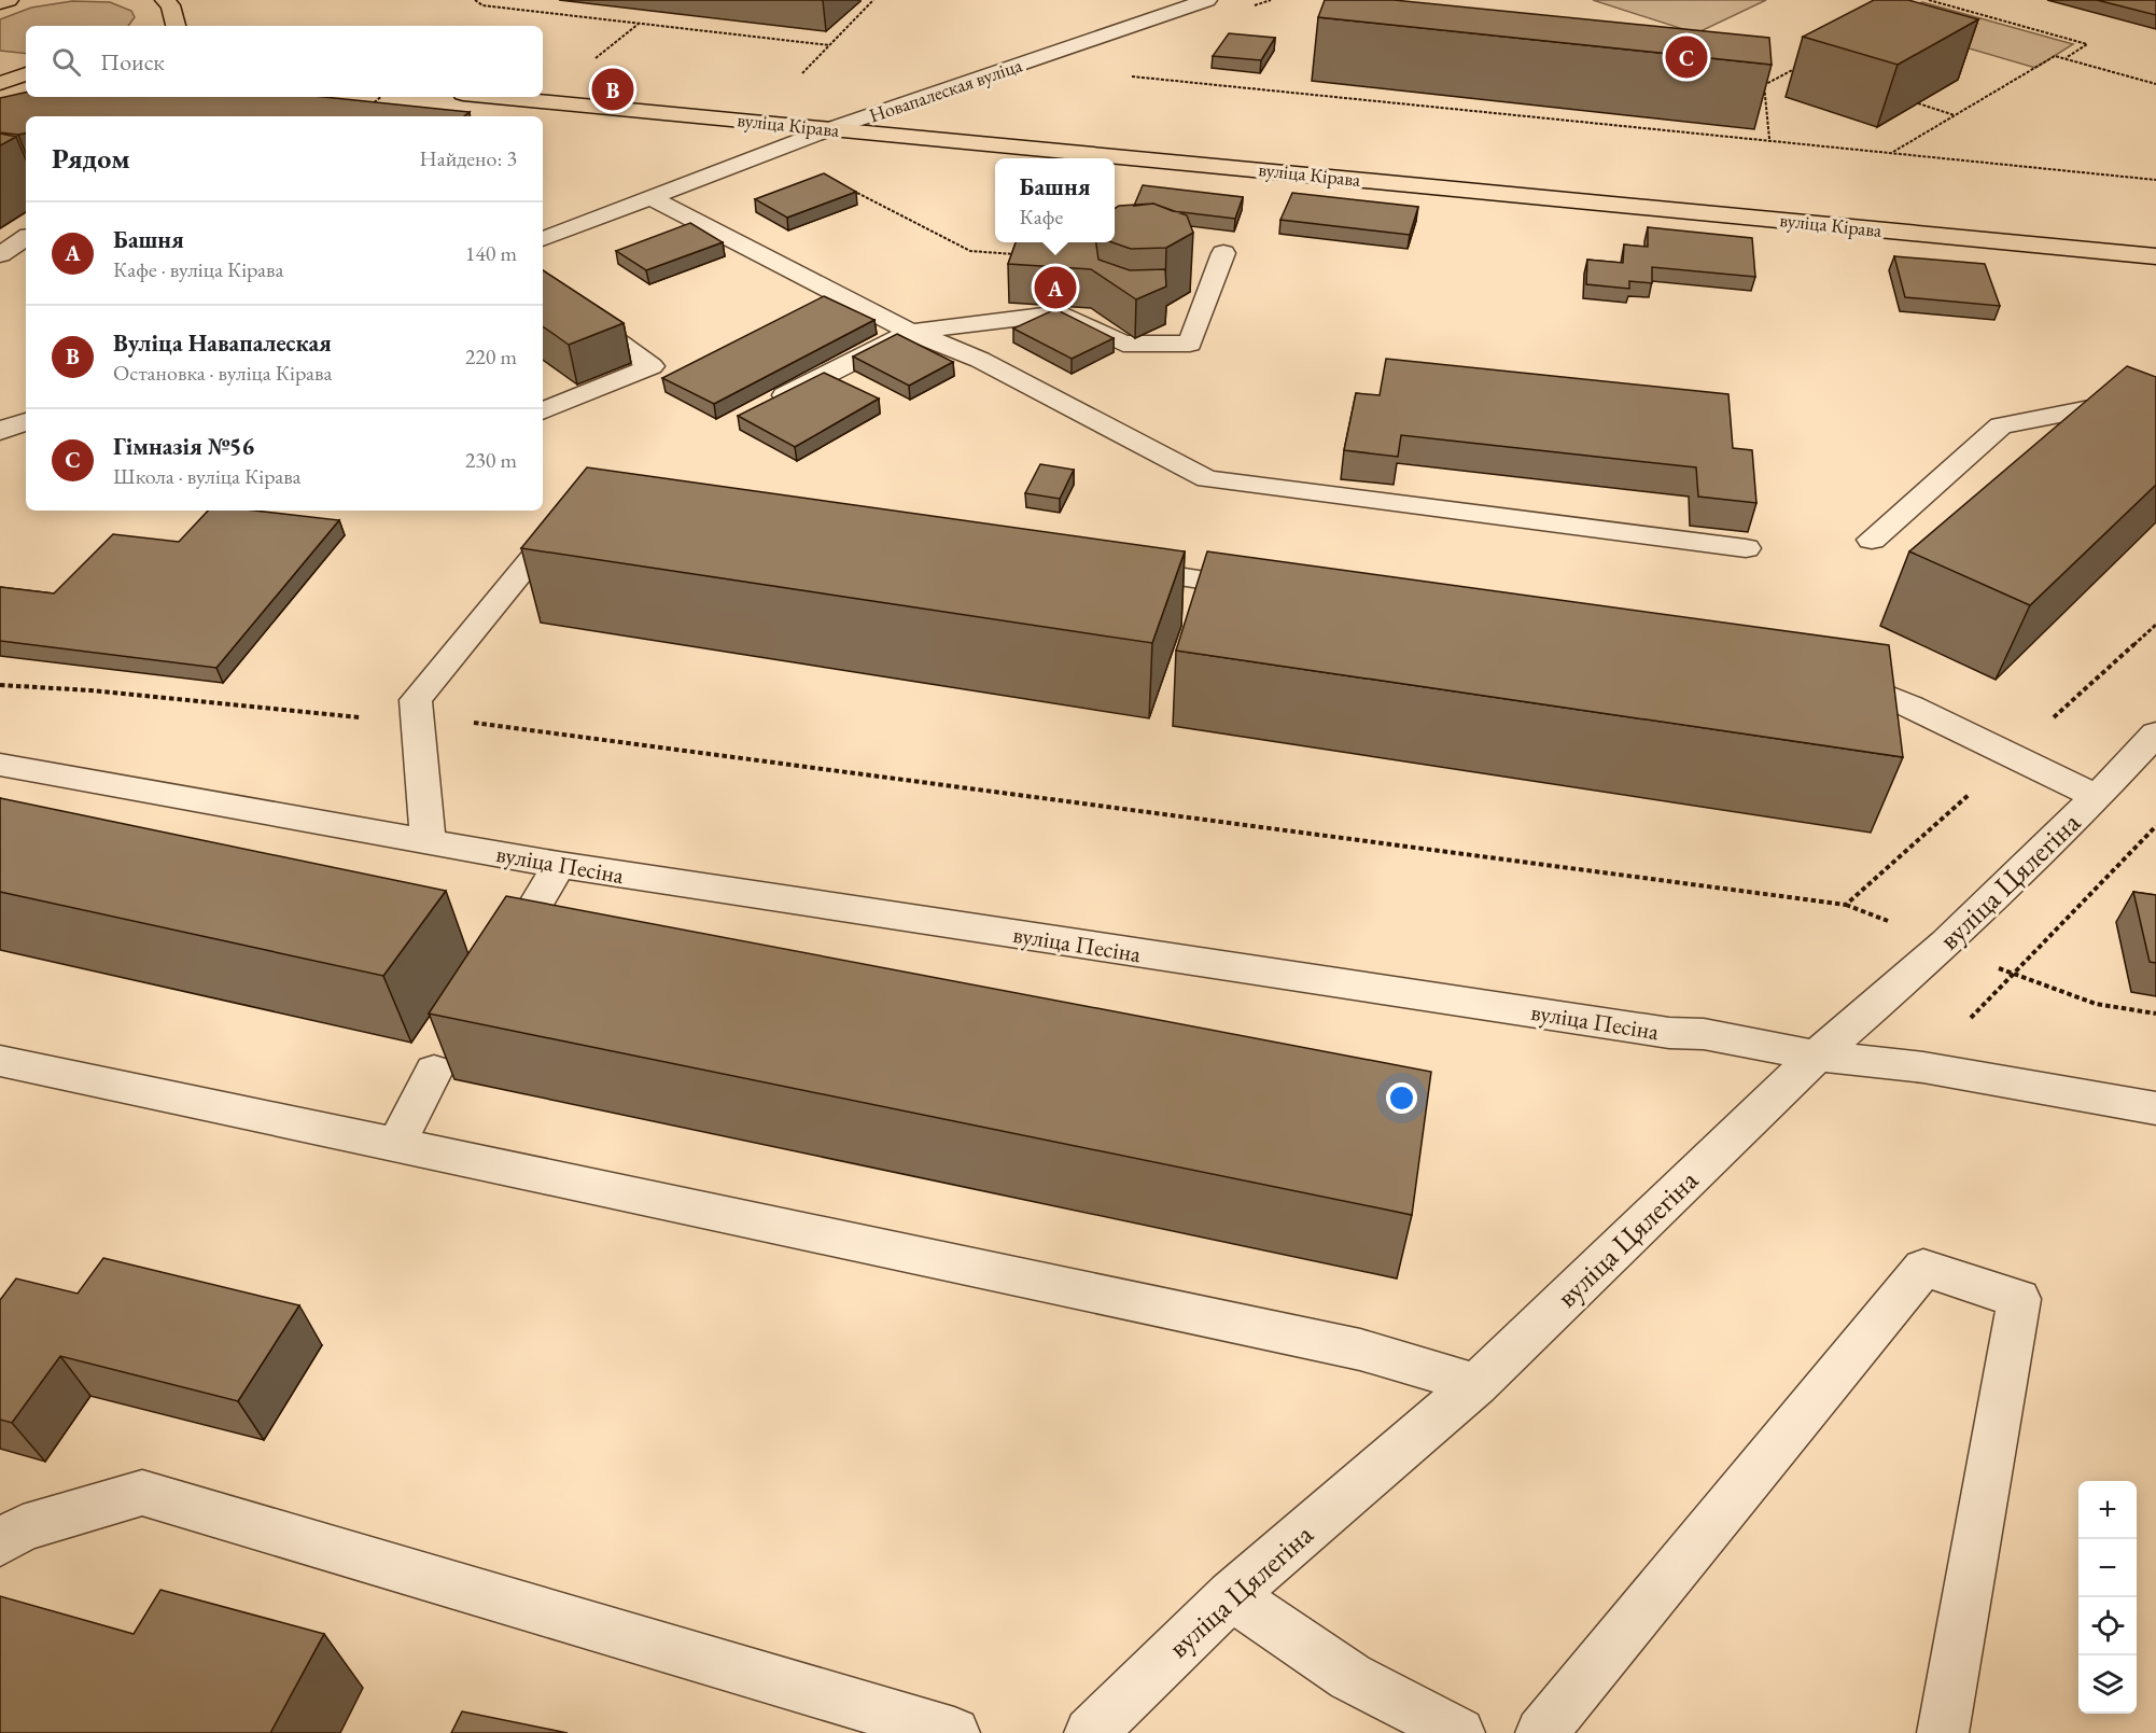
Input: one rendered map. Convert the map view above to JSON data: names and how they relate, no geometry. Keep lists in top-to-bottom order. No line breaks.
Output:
{"streets":{"main road":["вуліца Кірава"],"street":["Новапалеская вуліца","вуліца Песіна","вуліца Цялегіна"]},"crossings":[["Новапалеская вуліца","вуліца Кірава"],["вуліца Песіна","вуліца Цялегіна"]],"page":{"search":"Поиск","pins":["C","B","A"],"heading":["Рядом","Найдено: 3"],"popup":["Башня","Кафе"],"list":[{"mark":"A","name":"Башня","note":"Кафе · вуліца Кірава","value":"140 m"},{"mark":"B","name":"Вуліца Навапалеская","note":"Остановка · вуліца Кірава","value":"220 m"},{"mark":"C","name":"Гімназія №56","note":"Школа · вуліца Кірава","value":"230 m"}],"map_buttons":["+","−"]}}
